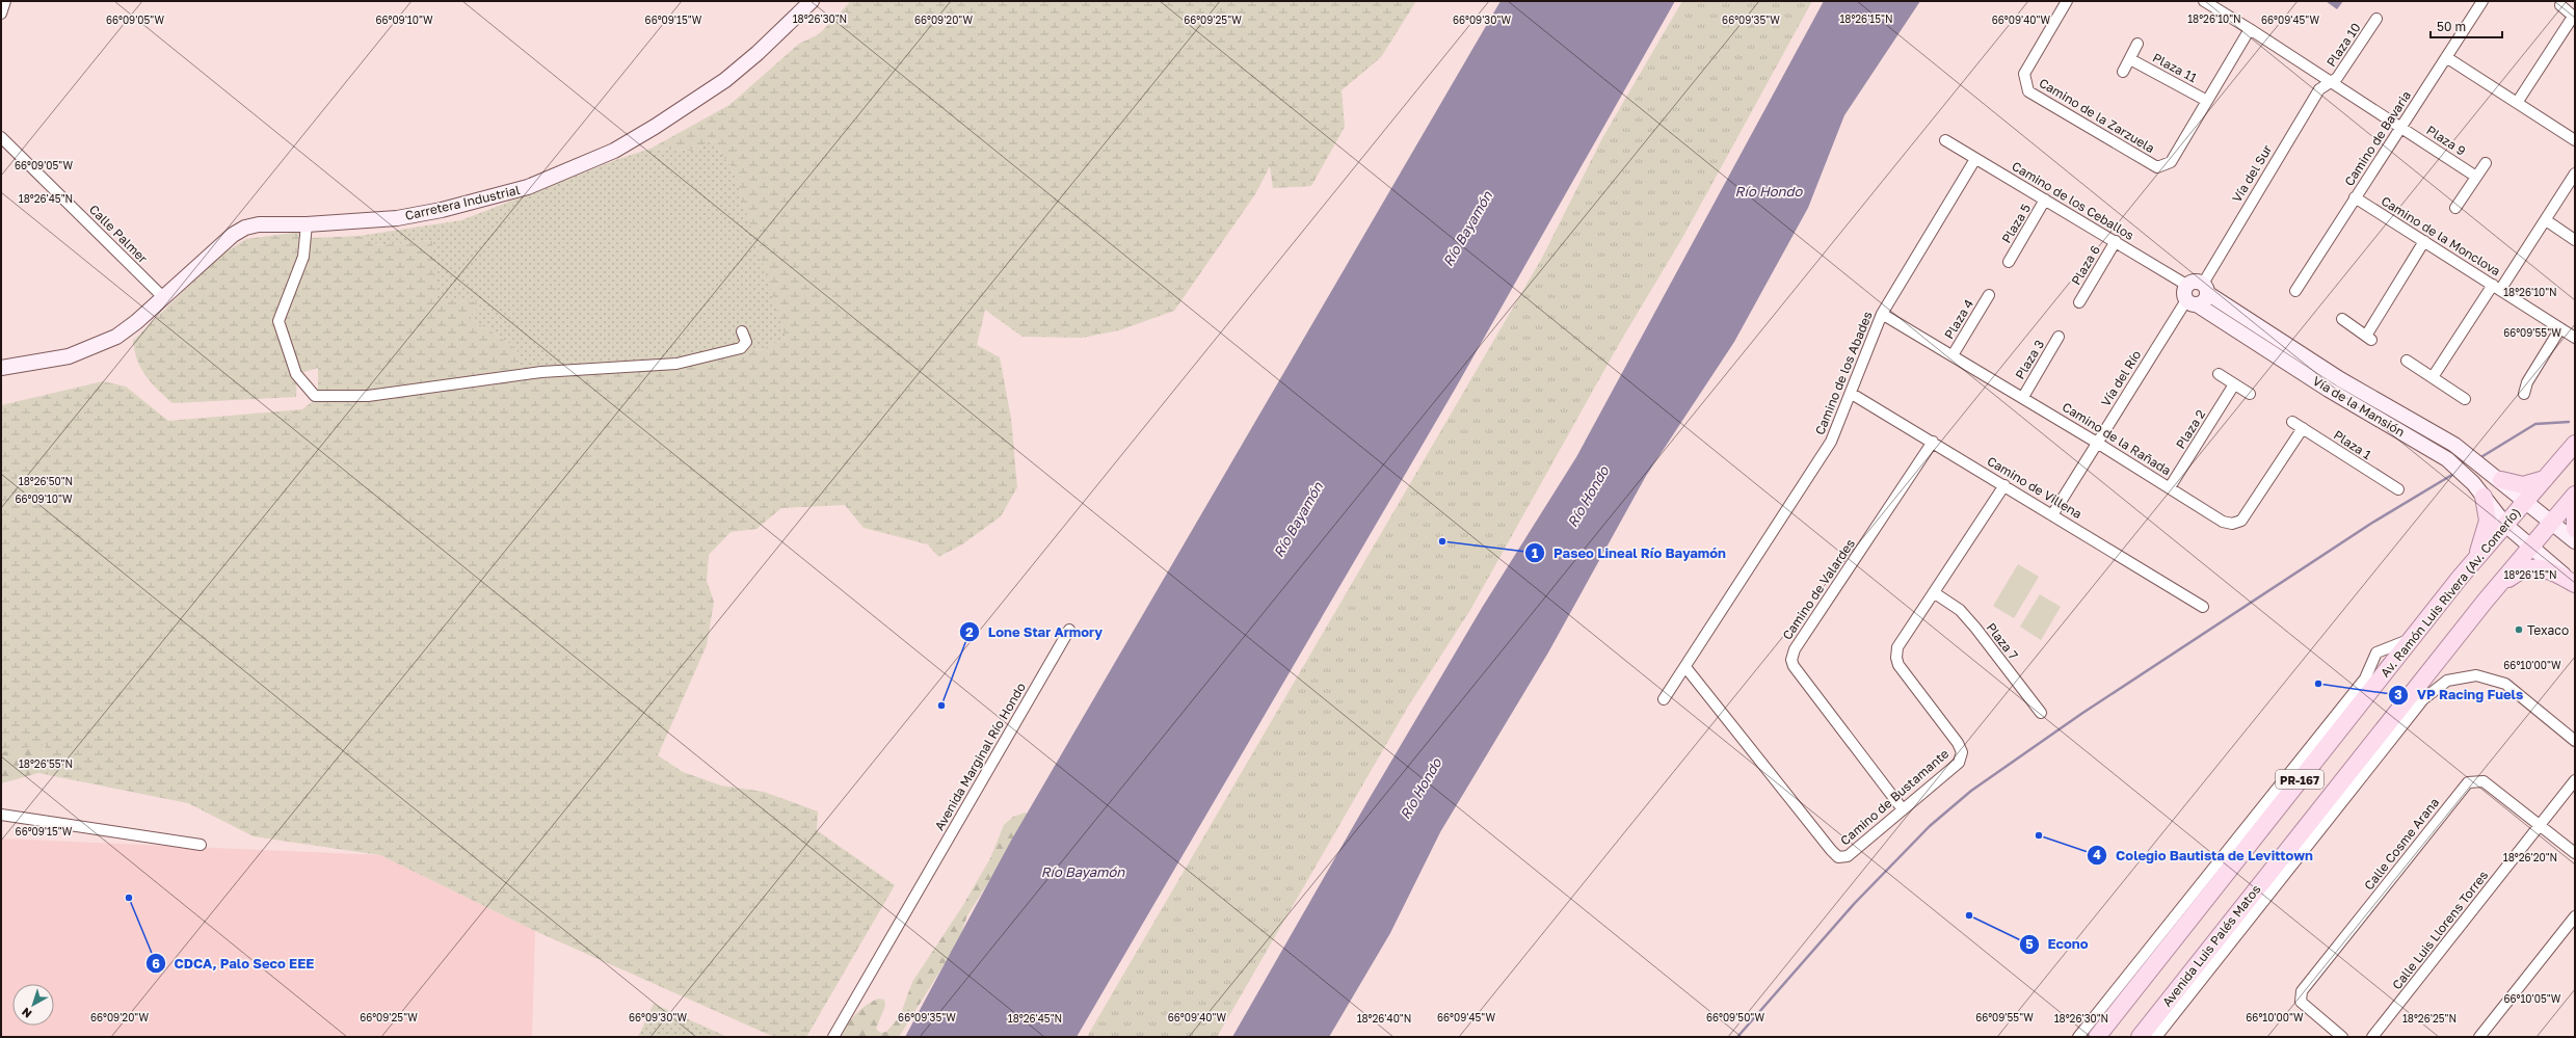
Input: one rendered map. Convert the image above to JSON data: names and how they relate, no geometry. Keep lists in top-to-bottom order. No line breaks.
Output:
{"streets":{"main road":["Av. Ramón Luis Rivera (Av. Comerío)","PR-167"],"street":["Plaza 10","Plaza 11","Camino de la Zarzuela","Camino de Bavaria","Plaza 9","Vía del Sur","Camino de los Ceballos","Carretera Industrial","Plaza 5","Calle Palmer","Camino de la Monclova","Plaza 6","Plaza 4","Plaza 3","Camino de los Abades","Vía del Río","Vía de la Mansión","Plaza 2","Camino de la Rañada","Plaza 1","Camino de Villena","Camino de Valardes","Plaza 7","Avenida Marginal Río Hondo","Camino de Bustamante","Calle Cosme Arana","Calle Luis Llorens Torres","Avenida Luis Palés Matos"]},"crossings":[["Plaza 10","Vía del Sur"],["Plaza 11","Camino de la Zarzuela"],["Camino de Bavaria","Plaza 9"],["Camino de Bavaria","Camino de la Monclova"],["Vía del Sur","Camino de los Ceballos"],["Vía del Sur","Vía del Río"],["Vía del Sur","Vía de la Mansión"],["Camino de los Ceballos","Plaza 5"],["Camino de los Ceballos","Plaza 6"],["Camino de los Ceballos","Camino de los Abades"],["Camino de los Ceballos","Vía del Río"],["Camino de los Ceballos","Vía de la Mansión"],["Carretera Industrial","Calle Palmer"],["Plaza 4","Camino de la Rañada"],["Plaza 3","Camino de la Rañada"],["Camino de los Abades","Camino de la Rañada"],["Camino de los Abades","Camino de Villena"],["Camino de los Abades","Camino de Bustamante"],["Vía del Río","Vía de la Mansión"],["Vía del Río","Camino de la Rañada"],["Vía del Río","Camino de Villena"],["Vía de la Mansión","Av. Ramón Luis Rivera (Av. Comerío)"],["Vía de la Mansión","PR-167"],["Plaza 2","Camino de la Rañada"],["Camino de la Rañada","Plaza 1"],["Camino de Villena","Camino de Valardes"],["Camino de Villena","Camino de Bustamante"],["Camino de Valardes","Camino de Bustamante"],["Plaza 7","Camino de Bustamante"],["Calle Cosme Arana","Calle Luis Llorens Torres"]],"water":["Río Hondo","Río Bayamón"],"places":["Paseo Lineal Río Bayamón","Texaco","VP Racing Fuels","Lone Star Armory","Colegio Bautista de Levittown","CDCA, Palo Seco EEE","Econo"],"scale_bar":"50 m","north":"bottom left","coordinates":["18°26'30\"N","18°26'15\"N","18°26'10\"N","66°09'05\"W","66°09'10\"W","66°09'15\"W","66°09'20\"W","66°09'25\"W","66°09'30\"W","66°09'35\"W","66°09'40\"W","66°09'45\"W","18°26'45\"N","66°09'55\"W","18°26'50\"N","66°10'00\"W","18°26'55\"N","18°26'20\"N","66°10'05\"W","66°09'50\"W","18°26'40\"N","18°26'25\"N"]}
